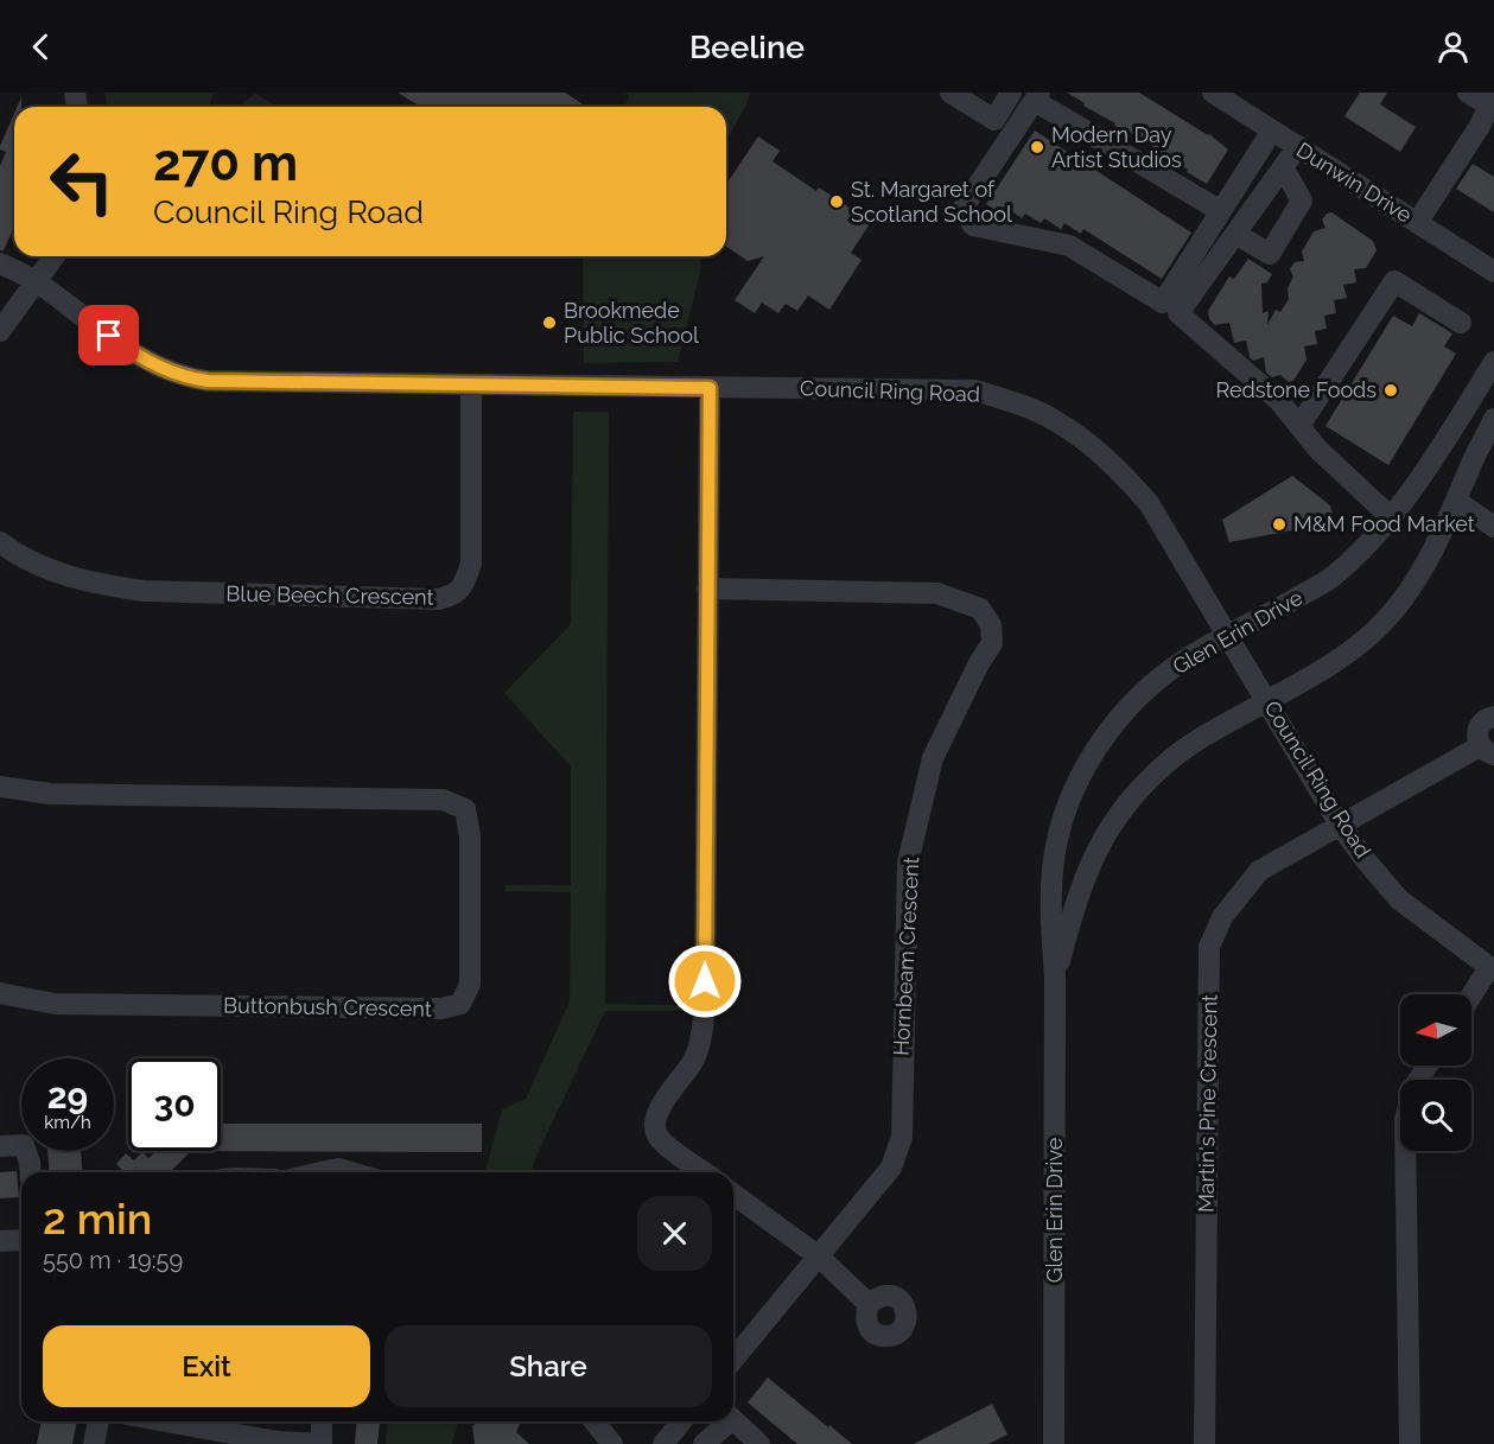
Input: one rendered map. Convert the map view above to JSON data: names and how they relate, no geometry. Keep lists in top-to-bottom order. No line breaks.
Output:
{"streets":{"street":["Dunwin Drive","Council Ring Road","Blue Beech Crescent","Glen Erin Drive","Hornbeam Crescent","Buttonbush Crescent","Martin's Pine Crescent"]},"crossings":[["Council Ring Road","Blue Beech Crescent"],["Council Ring Road","Glen Erin Drive"],["Council Ring Road","Martin's Pine Crescent"]],"places":["Modern Day Artist Studios","St. Margaret of Scotland School","Brookmede Public School","Redstone Foods","M&M Food Market"],"north":"left","page":{"header":"Beeline","turn":["270 m","Council Ring Road"],"speed":"29 km/h","limit":"30","heading":["2 min","550 m · 19:59"],"buttons":["Exit","Share"]}}
